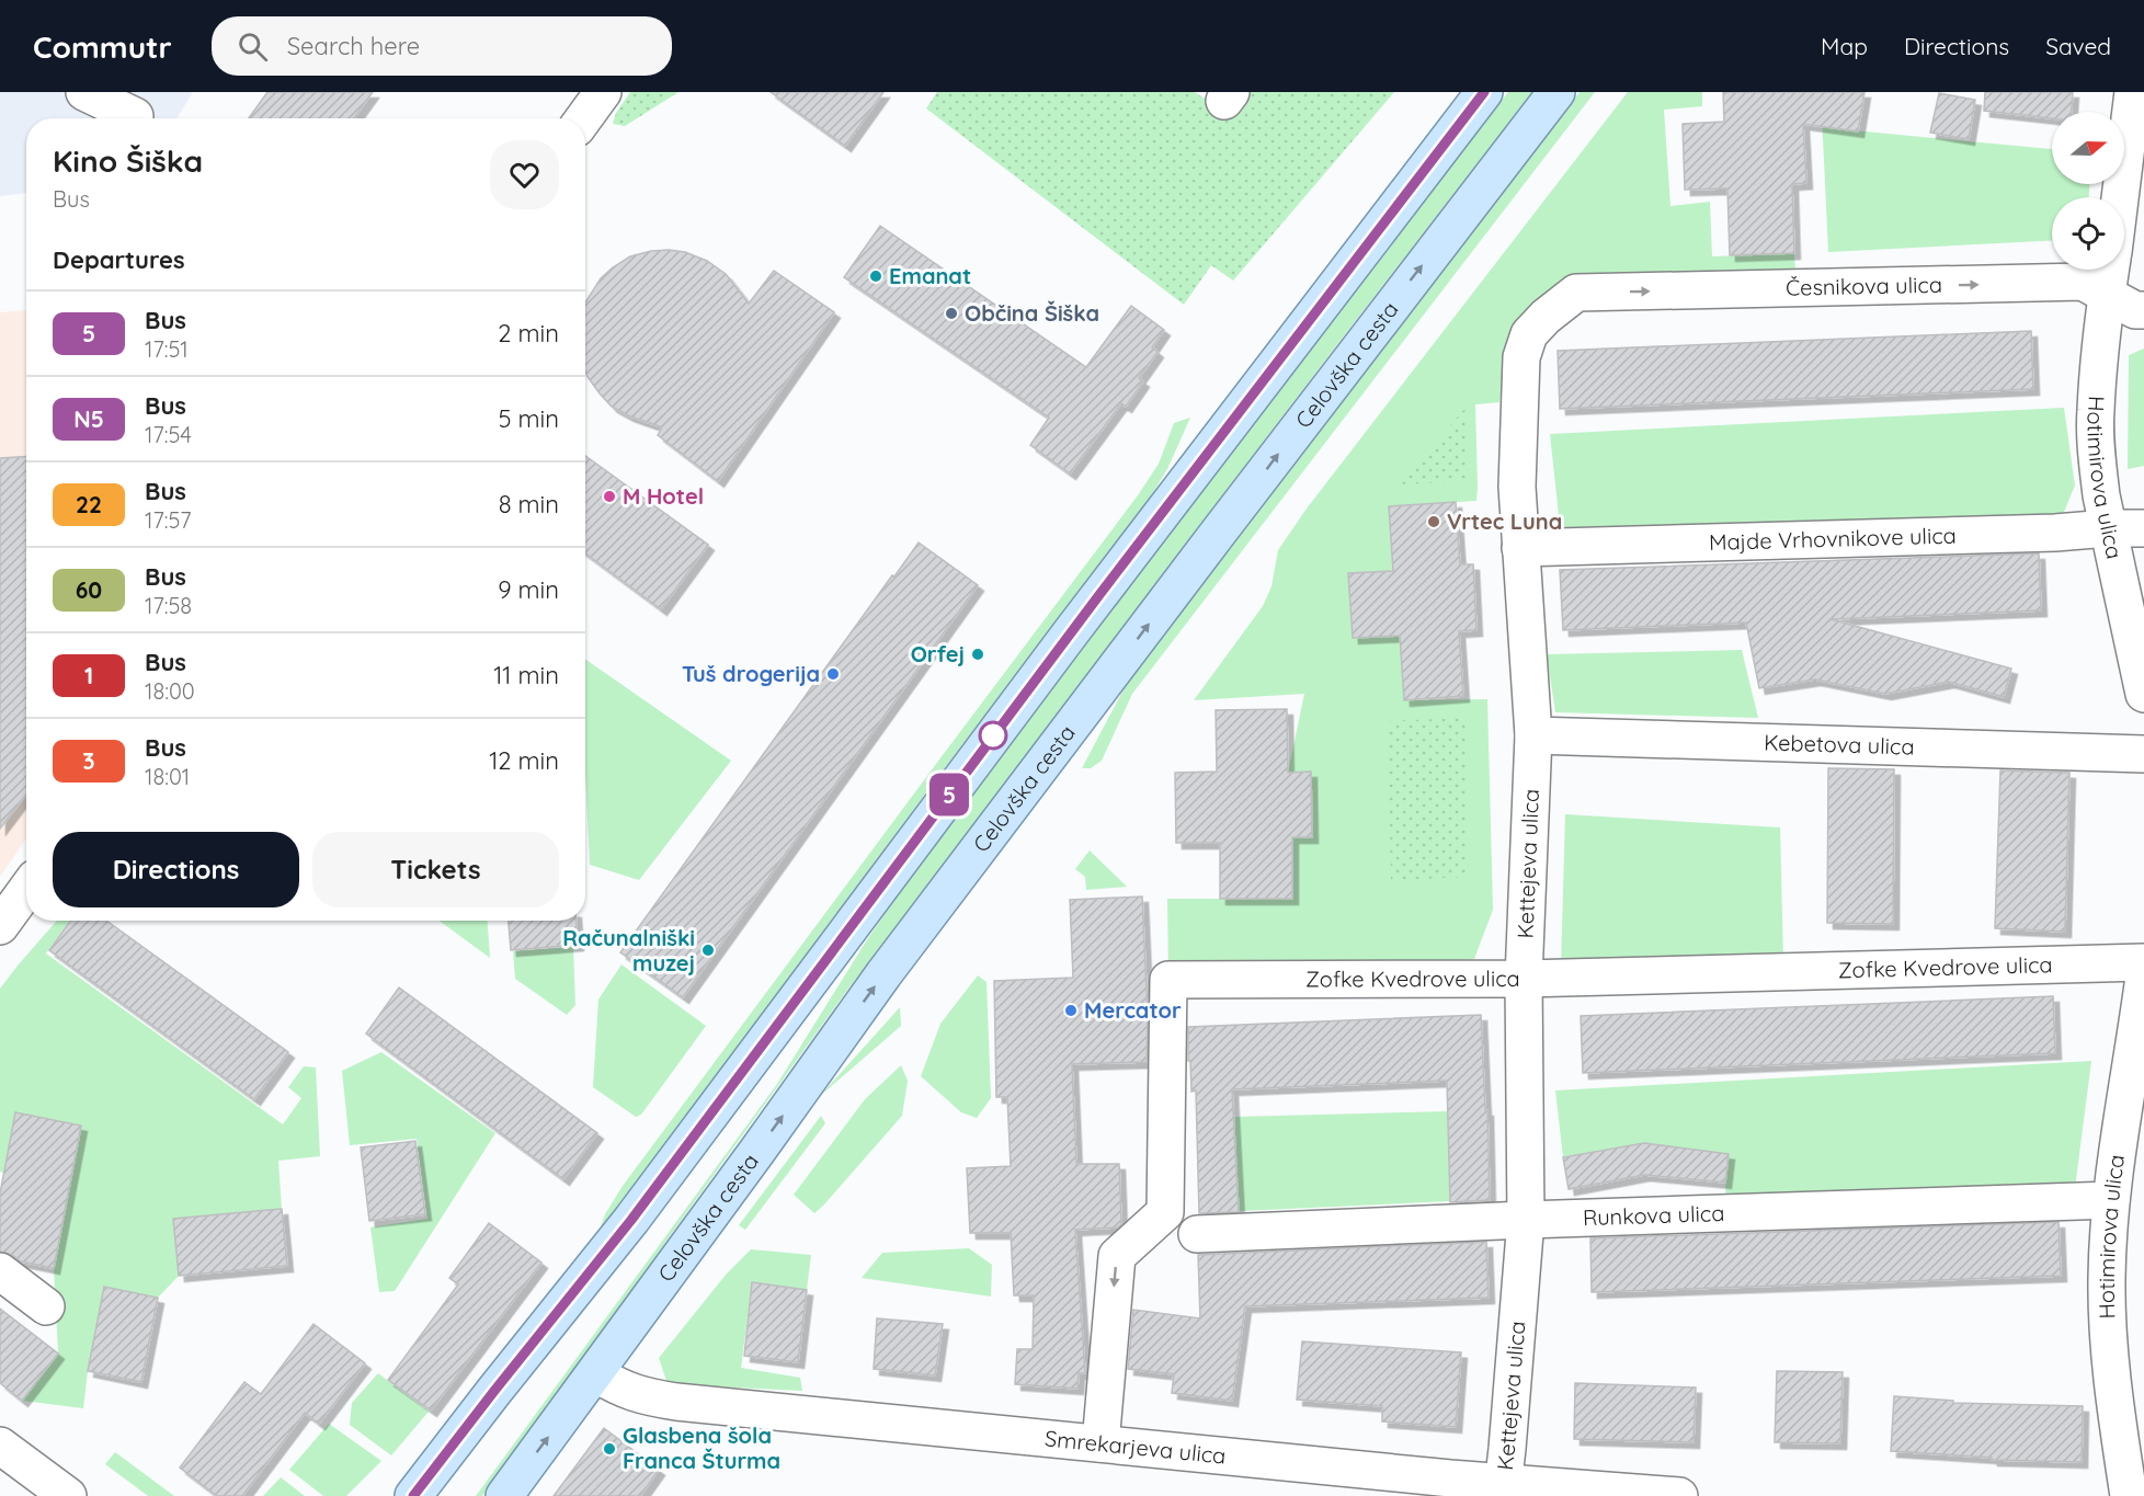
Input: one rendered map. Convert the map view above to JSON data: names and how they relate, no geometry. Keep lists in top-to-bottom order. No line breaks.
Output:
{"streets":{"main road":["Celovška cesta"],"street":["Česnikova ulica","Hotimirova ulica","Majde Vrhovnikove ulica","Kebetova ulica","Kettejeva ulica","Zofke Kvedrove ulica","Runkova ulica","Smrekarjeva ulica"]},"crossings":[["Česnikova ulica","Hotimirova ulica"],["Česnikova ulica","Kettejeva ulica"],["Celovška cesta","Smrekarjeva ulica"],["Hotimirova ulica","Majde Vrhovnikove ulica"],["Hotimirova ulica","Runkova ulica"],["Majde Vrhovnikove ulica","Kettejeva ulica"],["Kebetova ulica","Kettejeva ulica"],["Kettejeva ulica","Zofke Kvedrove ulica"],["Kettejeva ulica","Runkova ulica"],["Kettejeva ulica","Smrekarjeva ulica"],["Zofke Kvedrove ulica","Smrekarjeva ulica"]],"one_way":["Česnikova ulica"],"places":["Emanat","Občina Šiška","M Hotel","Vrtec Luna","Orfej","Tuš drogerija","Računalniški muzej","Mercator","Glasbena šola Franca Šturma"],"lines":["bus line 5"],"north":"right","page":{"header":"Commutr","search":"Search here","nav":["Map","Directions","Saved"],"on_map":"5","heading":[["Kino Šiška","Bus"],"Departures"],"list":[{"mark":"5","name":"Bus","note":"17:51","value":"2 min"},{"mark":"N5","name":"Bus","note":"17:54","value":"5 min"},{"mark":"22","name":"Bus","note":"17:57","value":"8 min"},{"mark":"60","name":"Bus","note":"17:58","value":"9 min"},{"mark":"1","name":"Bus","note":"18:00","value":"11 min"},{"mark":"3","name":"Bus","note":"18:01","value":"12 min"}],"buttons":["Directions","Tickets"]}}
